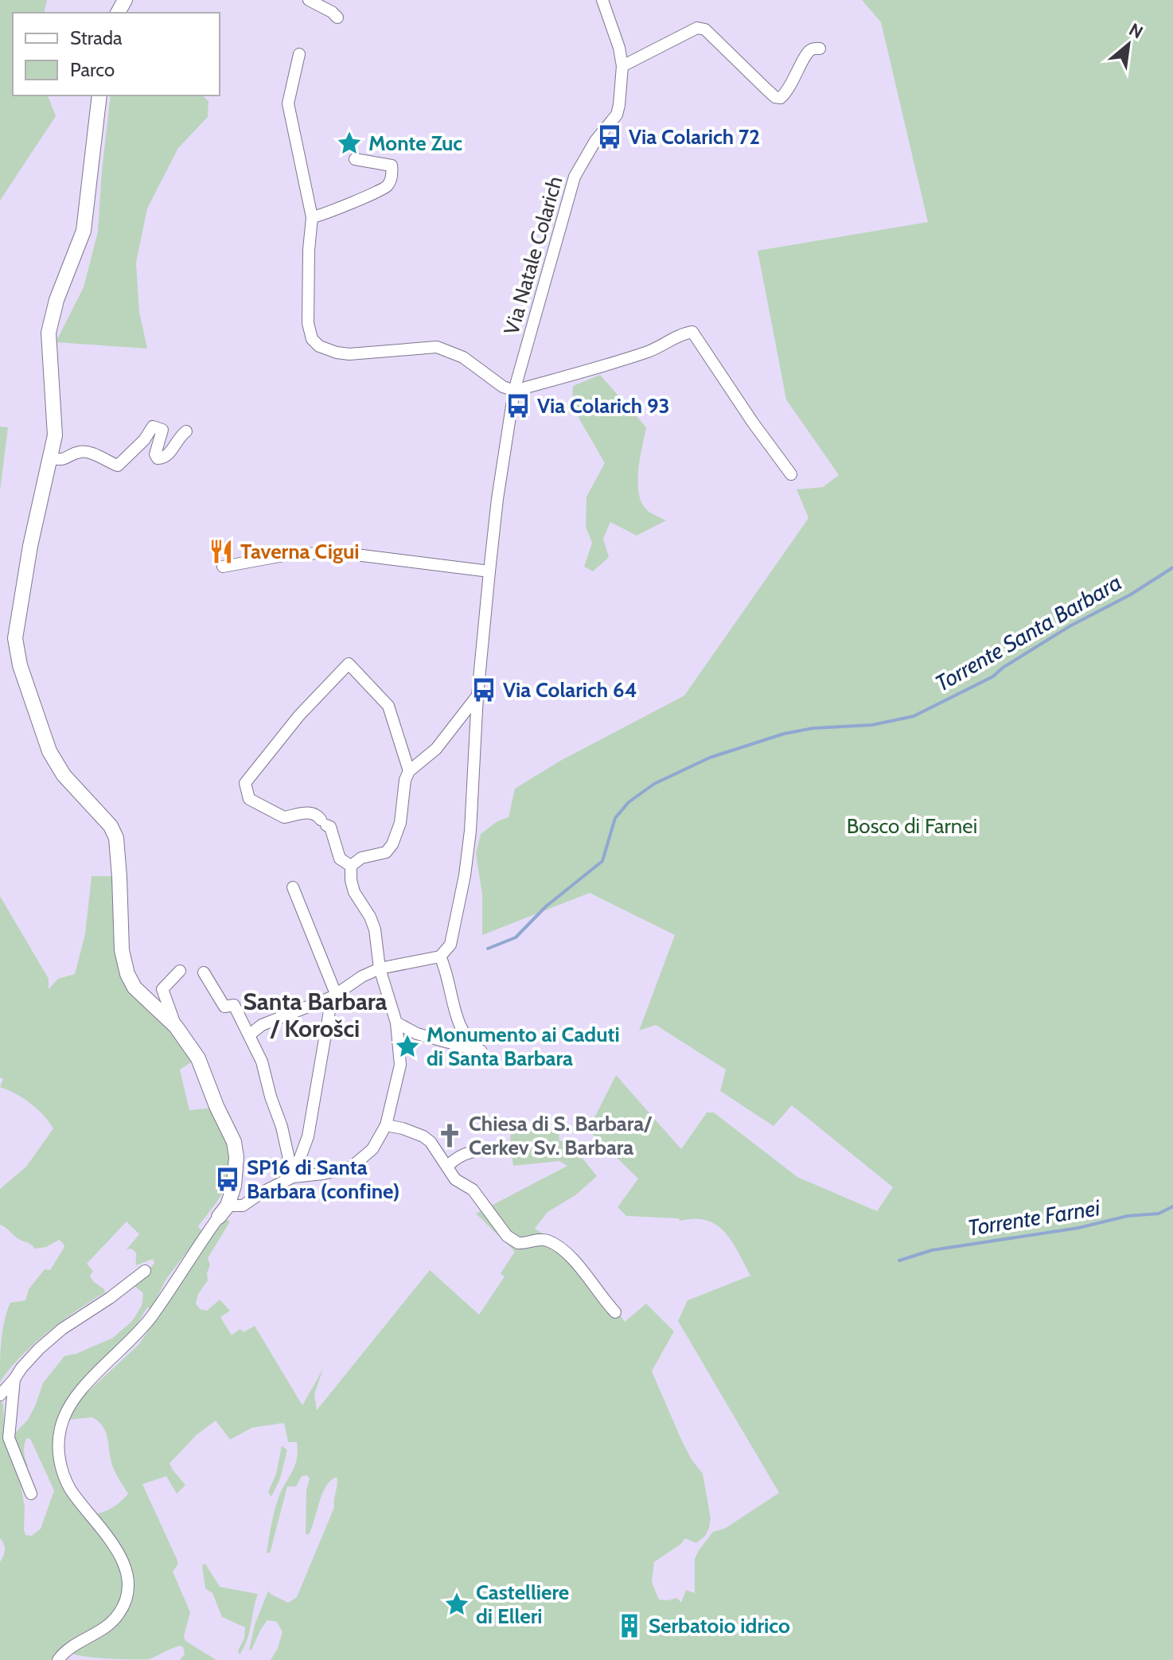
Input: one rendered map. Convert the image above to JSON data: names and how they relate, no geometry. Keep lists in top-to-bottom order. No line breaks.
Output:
{"streets":{"street":["Via Natale Colarich"]},"districts":["Santa Barbara / Korošci"],"water":["Torrente Santa Barbara","Torrente Farnei"],"parks":["Bosco di Farnei"],"places":{"bus stop":["Via Colarich 72","Via Colarich 93","Via Colarich 64","SP16 di Santa Barbara (confine)"],"place":["Monte Zuc","Monumento ai Caduti di Santa Barbara","Castelliere di Elleri"],"restaurant":["Taverna Cigui"],"church":["Chiesa di S. Barbara/ Cerkev Sv. Barbara"],"building":["Serbatoio idrico"]},"legend":["Strada","Parco"],"north":"top right"}
